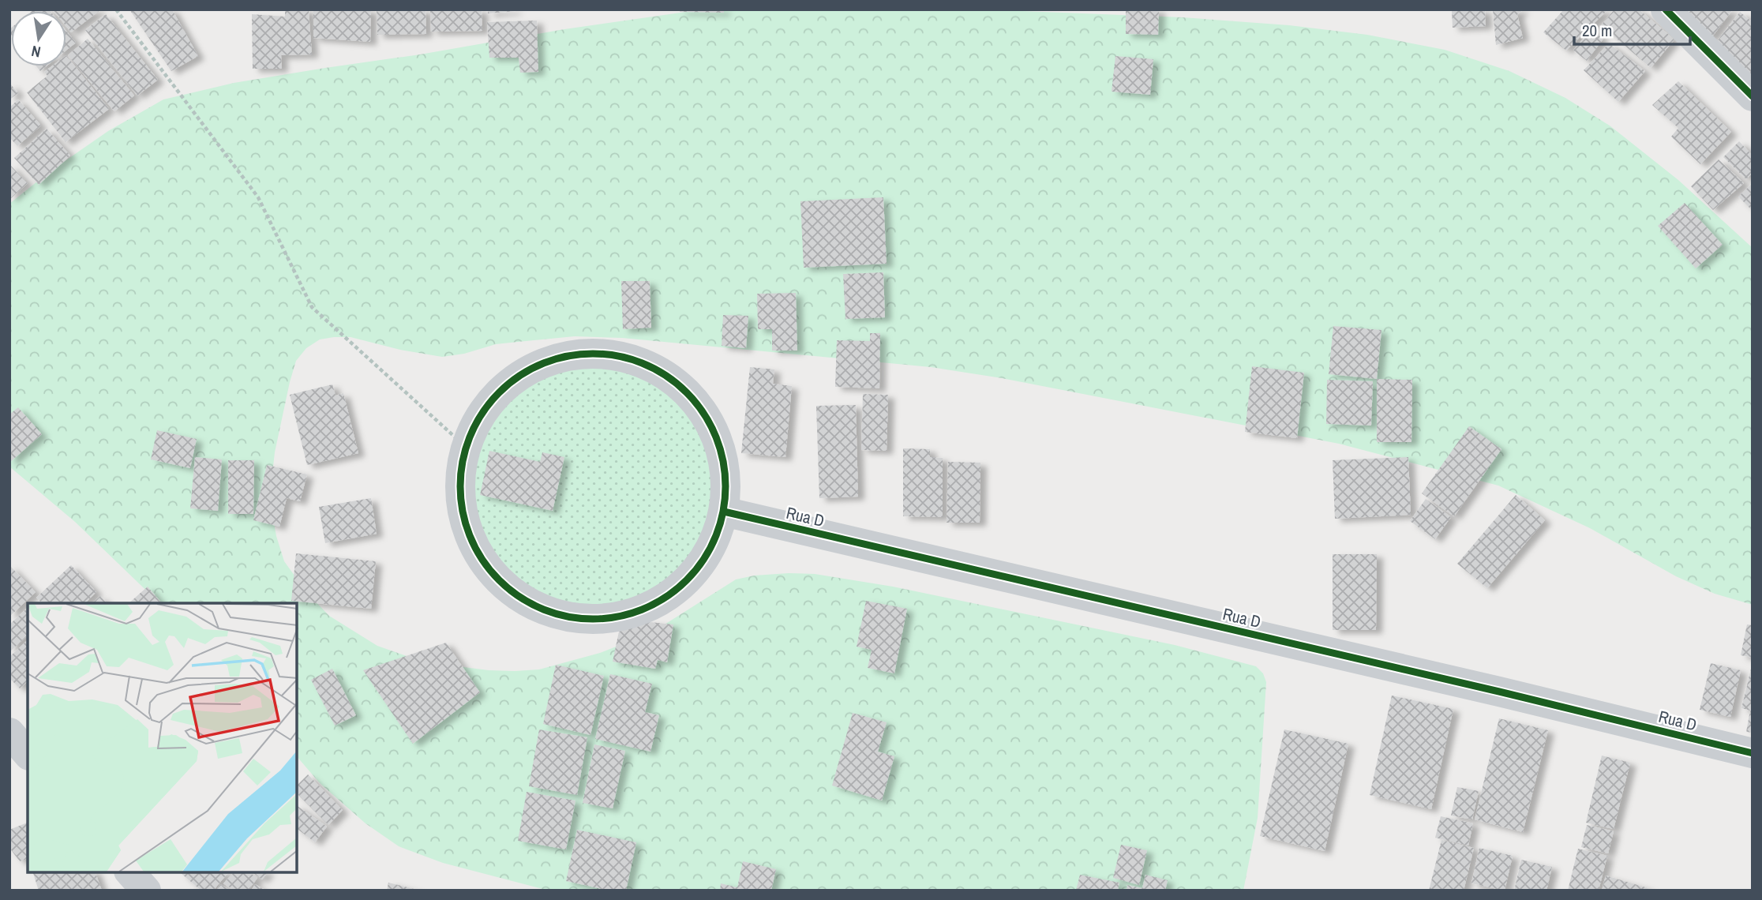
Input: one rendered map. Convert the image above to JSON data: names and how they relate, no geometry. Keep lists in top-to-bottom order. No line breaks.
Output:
{"streets":{"street":["Rua D"]},"scale_bar":"20 m","north":"bottom"}
